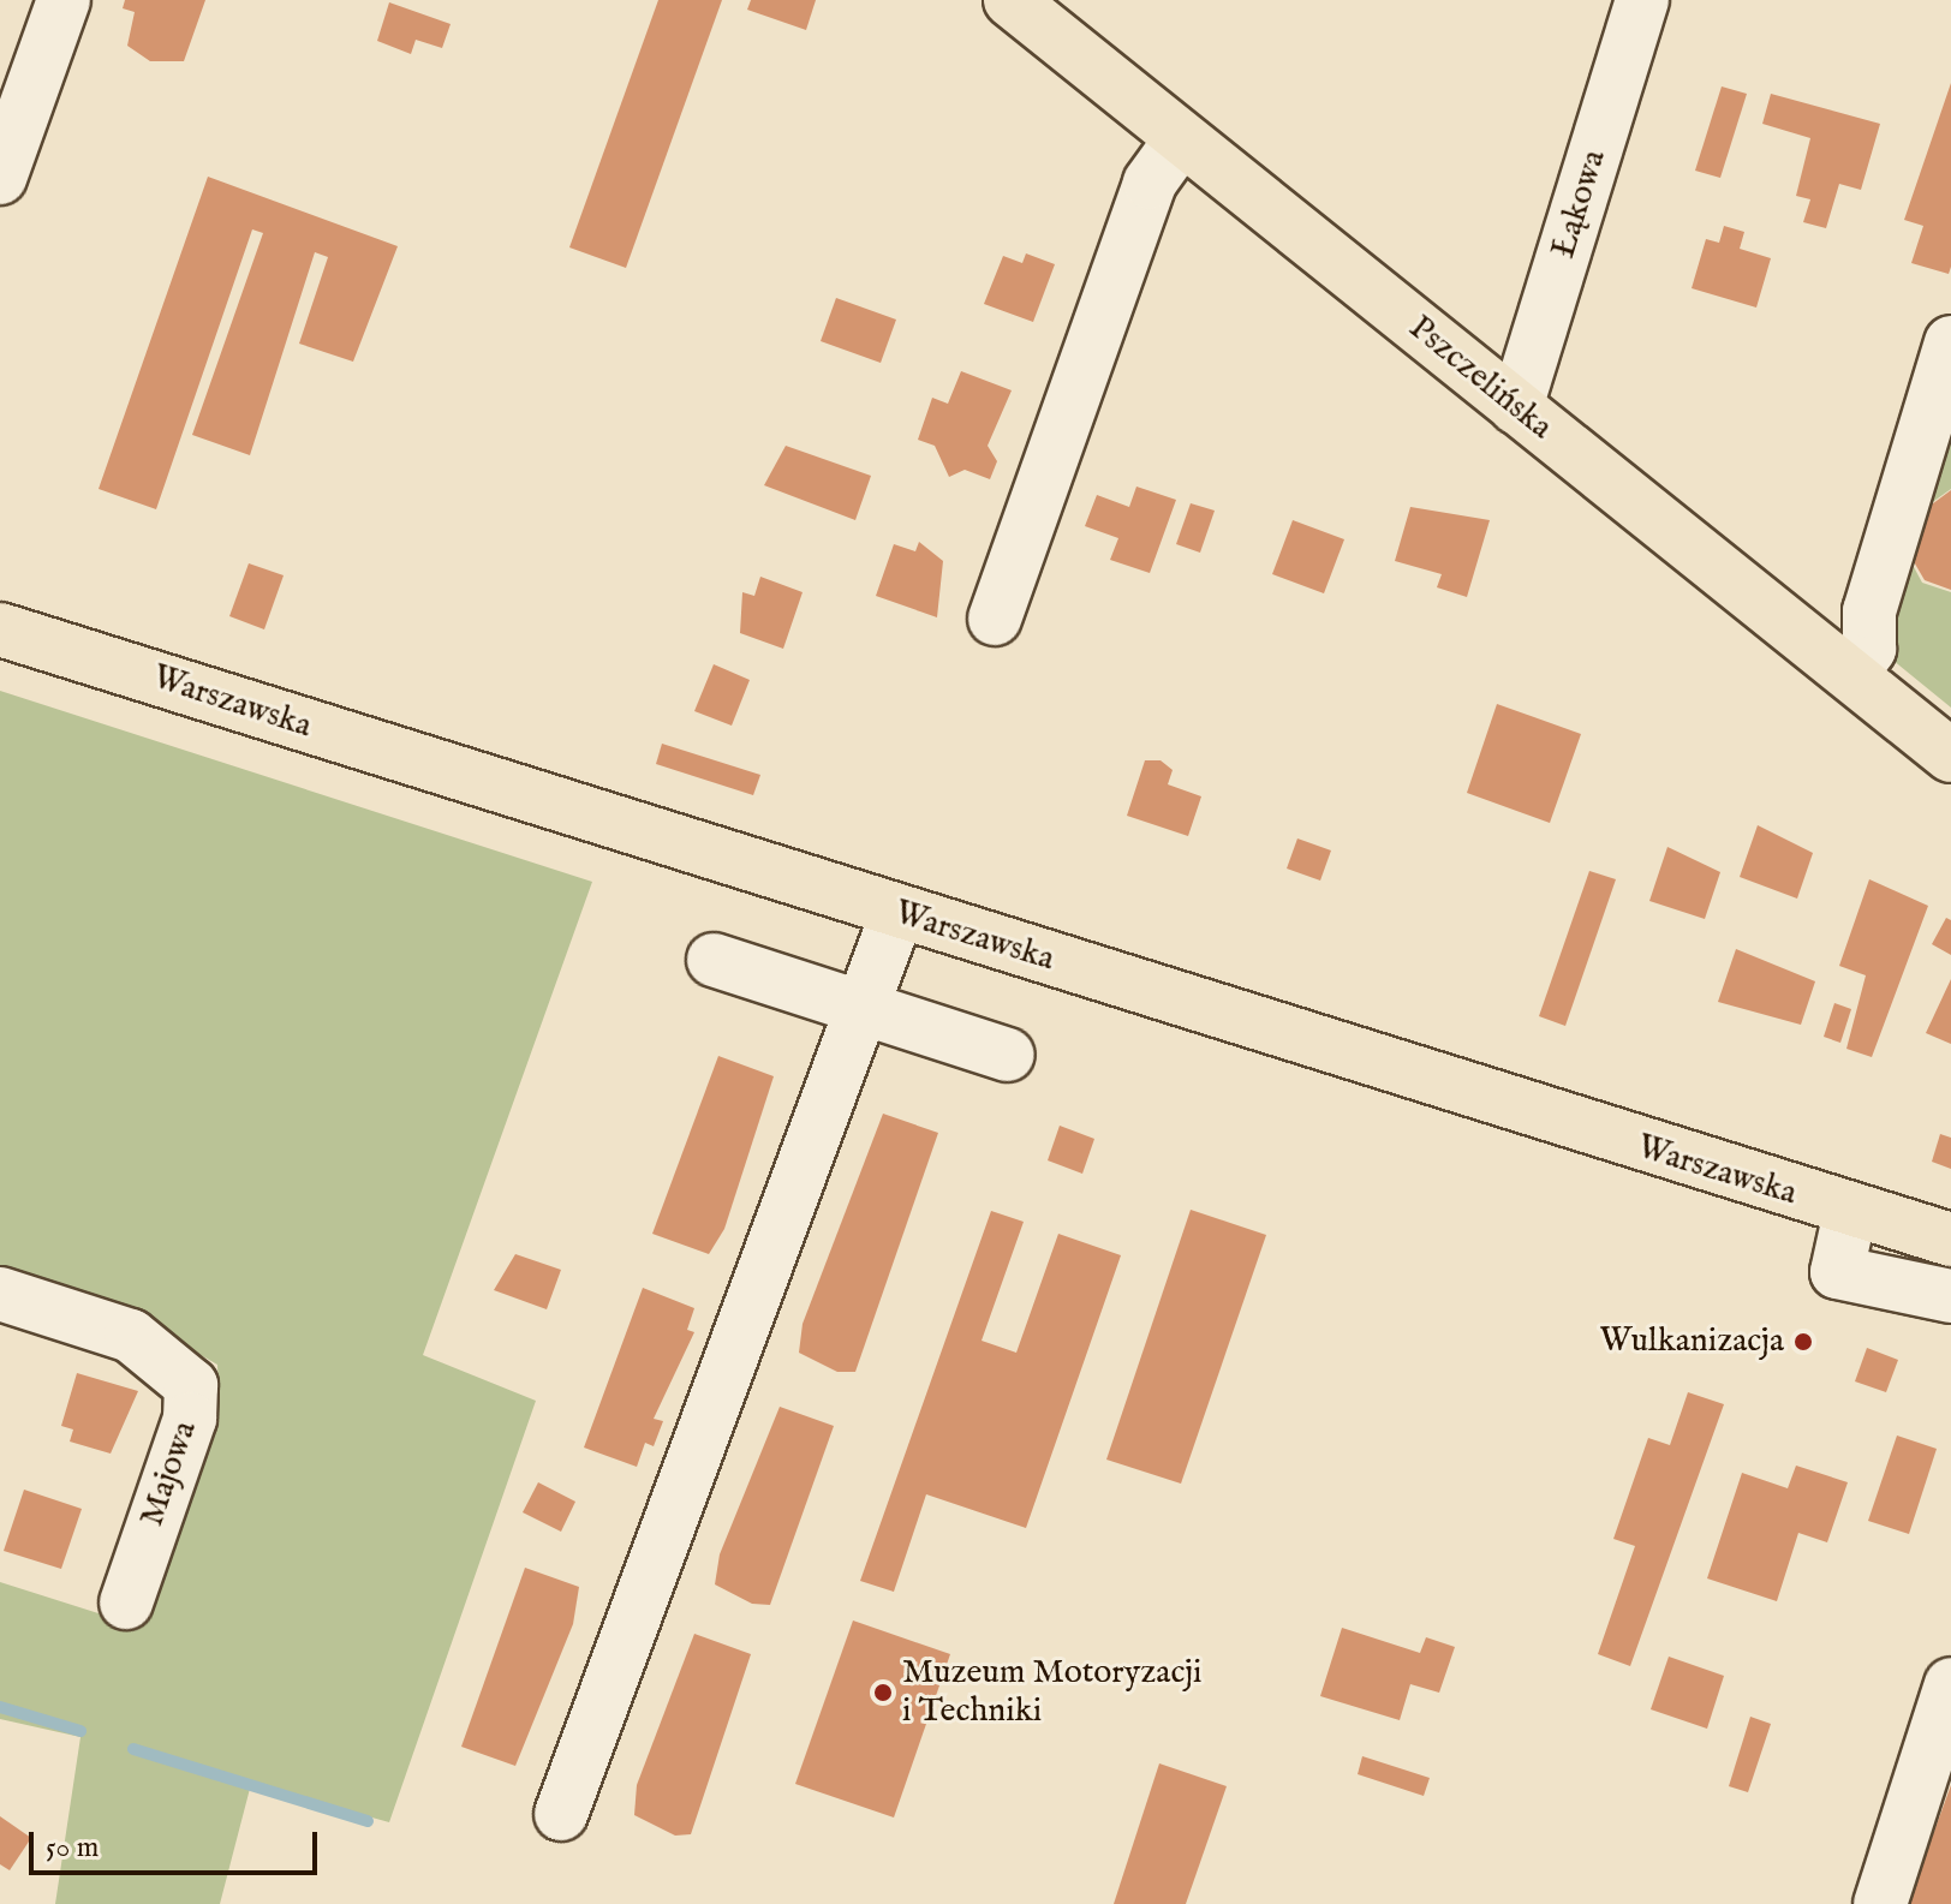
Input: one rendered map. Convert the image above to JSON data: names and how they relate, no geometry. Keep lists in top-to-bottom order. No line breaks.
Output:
{"streets":{"main road":["Pszczelińska","Warszawska"],"street":["Łąkowa","Majowa"]},"crossings":[["Łąkowa","Pszczelińska"]],"places":["Wulkanizacja","Muzeum Motoryzacji i Techniki"],"scale_bar":"50 m"}
